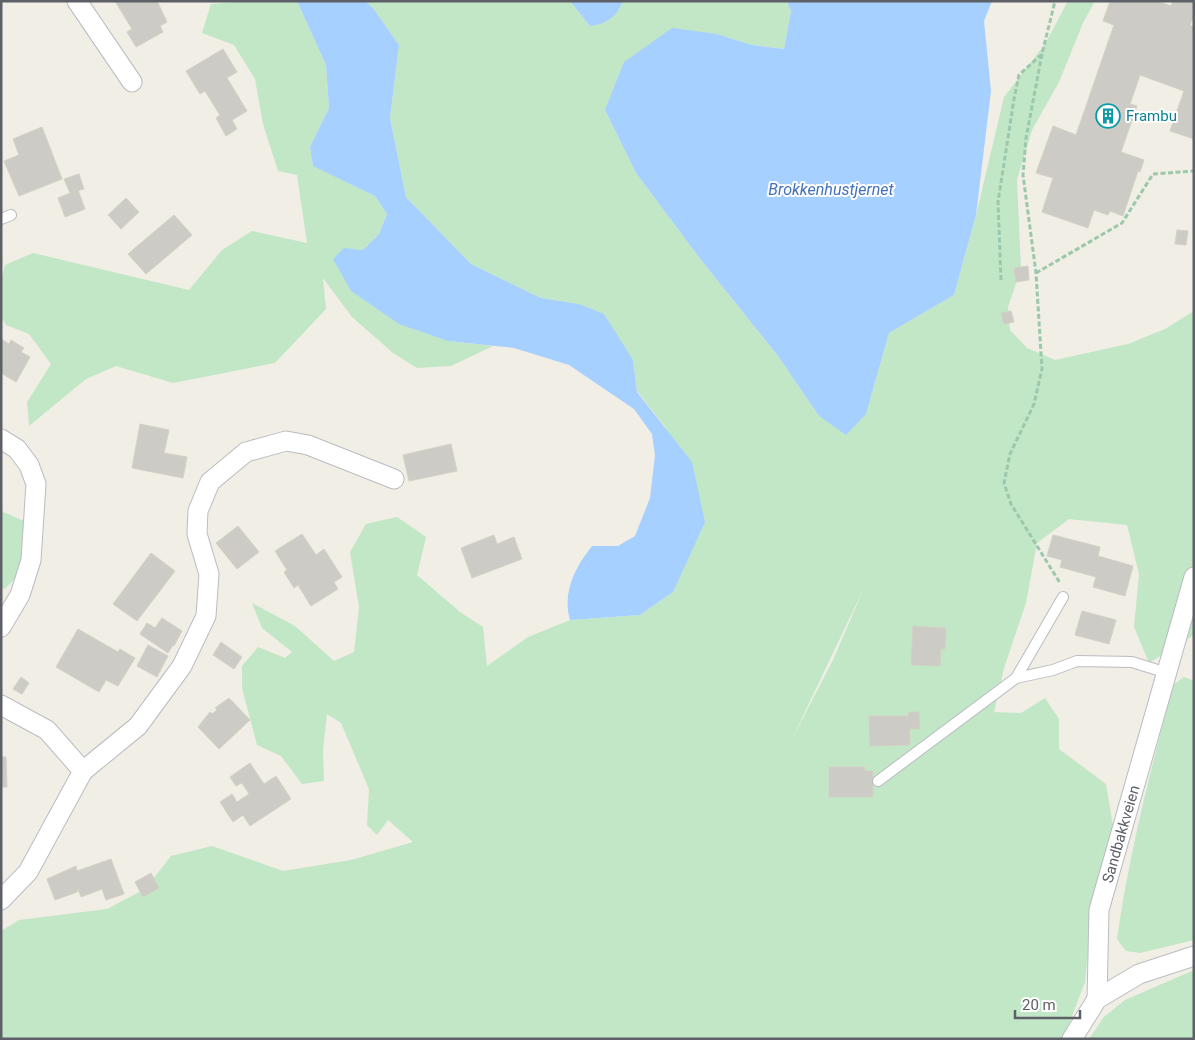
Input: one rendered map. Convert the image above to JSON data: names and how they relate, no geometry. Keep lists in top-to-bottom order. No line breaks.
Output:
{"streets":{"street":["Sandbakkveien"]},"water":["Brokkenhustjernet"],"places":{"building":["Frambu"]},"scale_bar":"20 m"}
